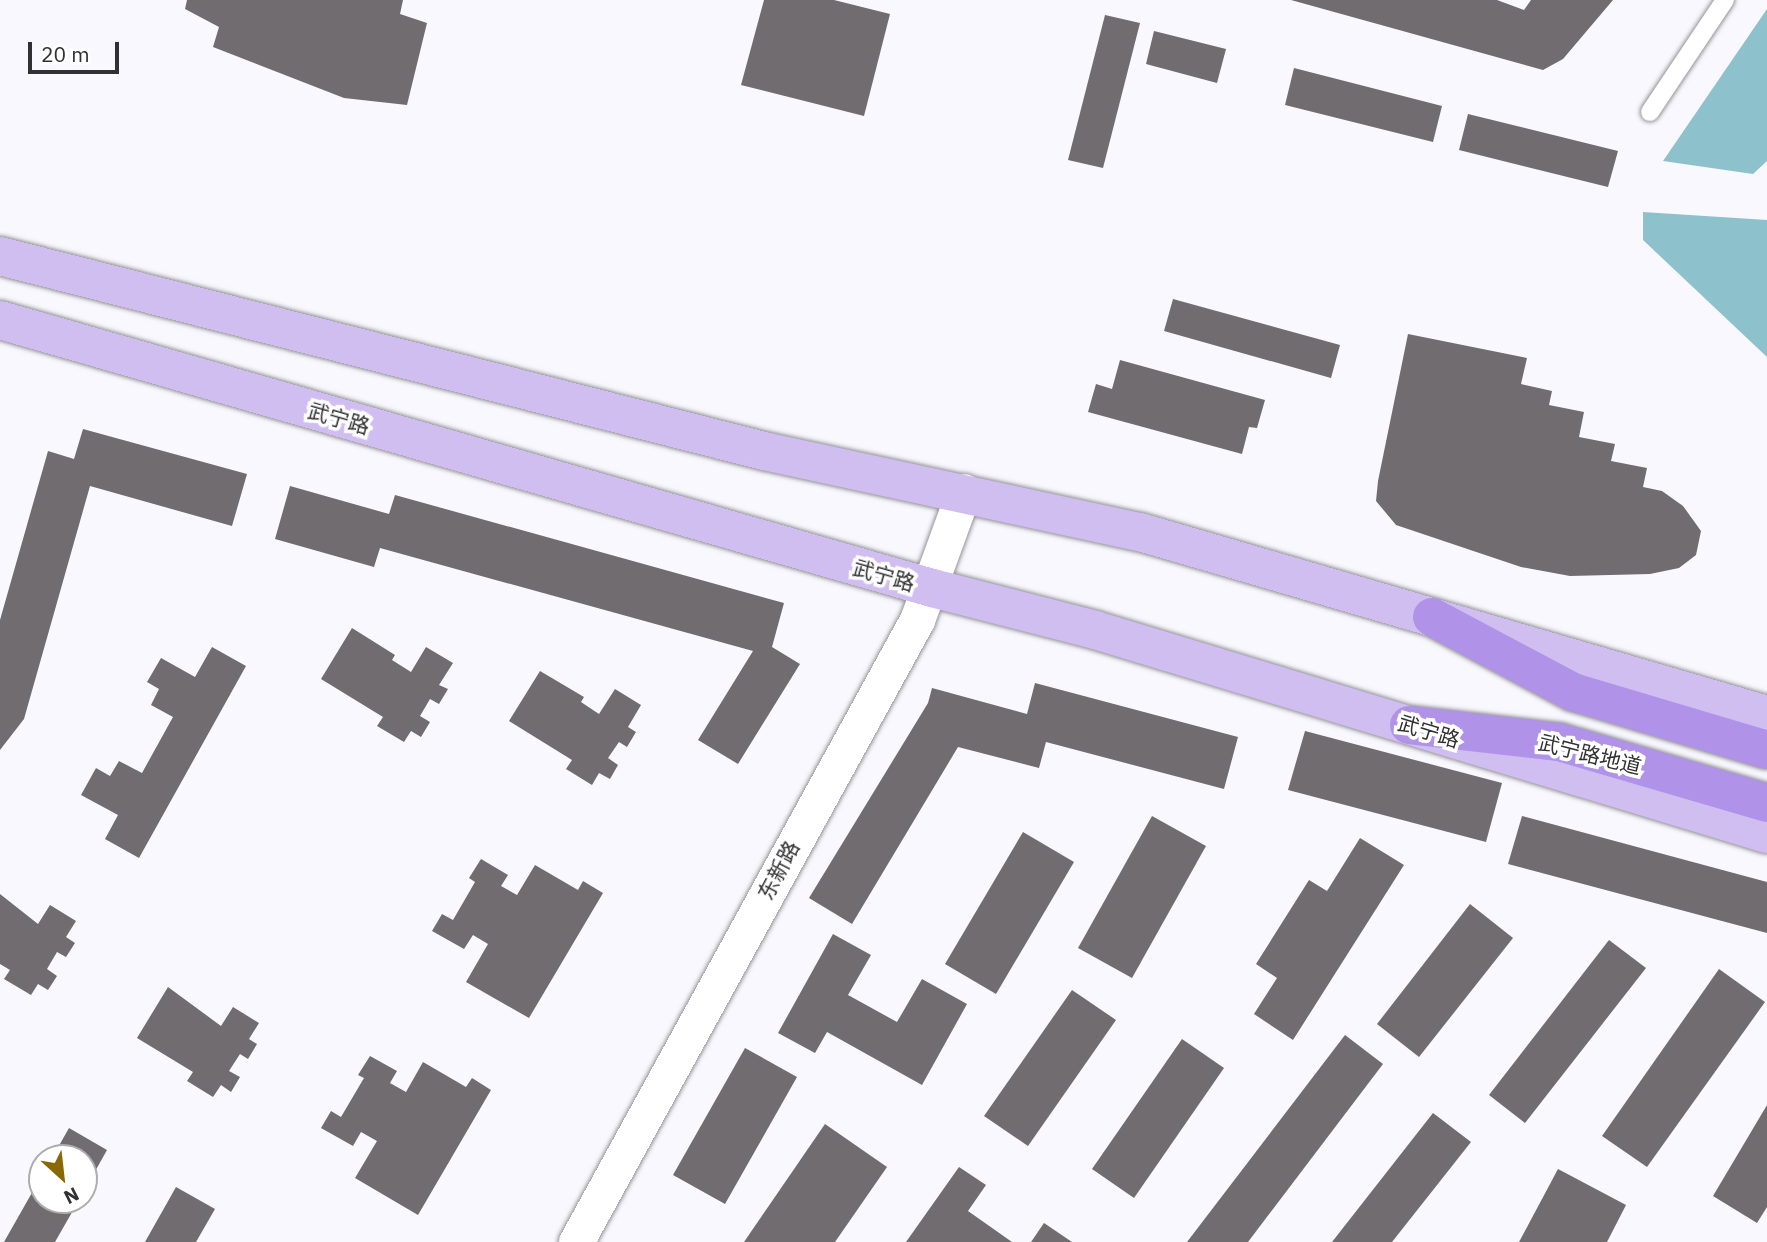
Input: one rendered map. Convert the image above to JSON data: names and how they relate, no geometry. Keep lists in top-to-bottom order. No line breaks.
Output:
{"streets":{"highway":["武宁路地道"],"main road":["武宁路"],"street":["东新路"]},"crossings":[["武宁路","武宁路地道"],["武宁路","东新路"]],"scale_bar":"20 m","north":"bottom right"}
